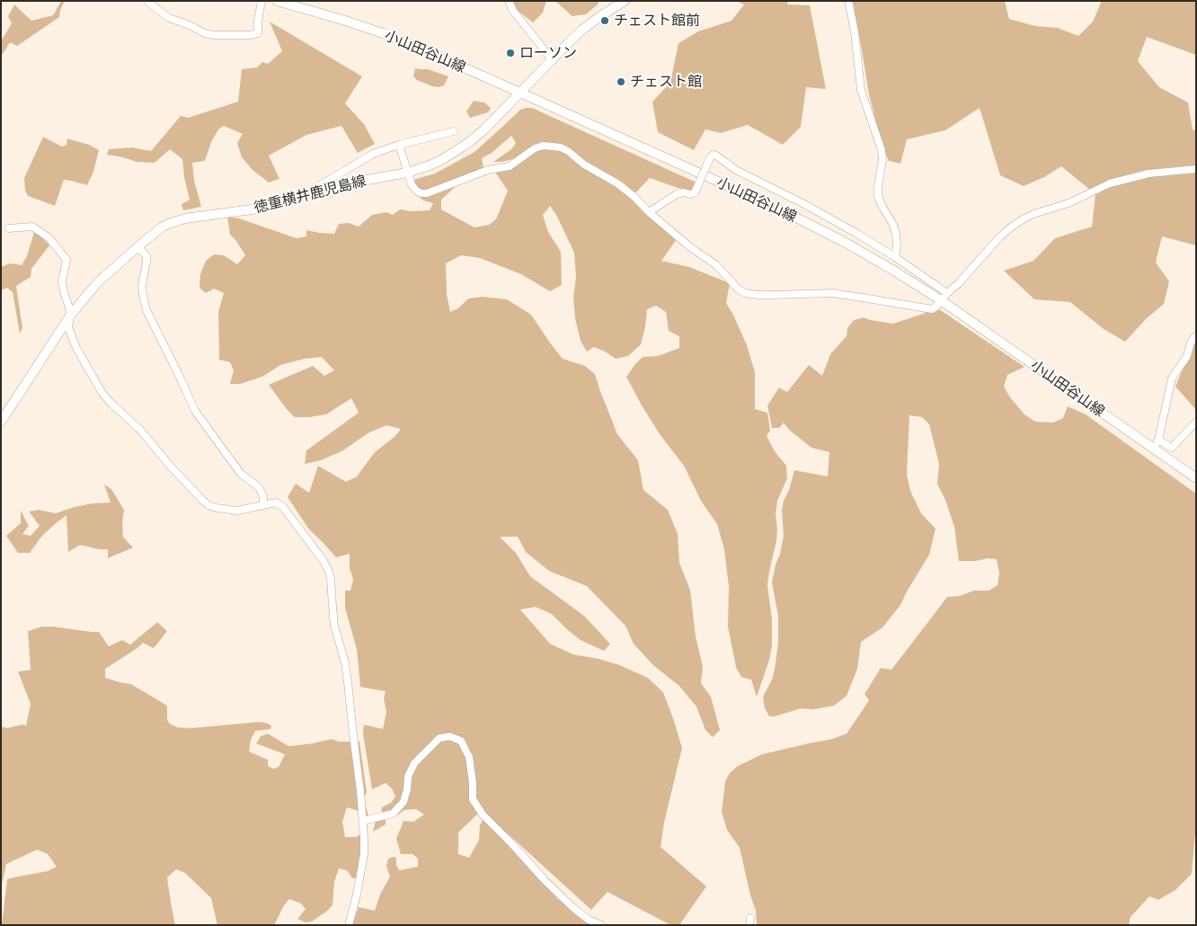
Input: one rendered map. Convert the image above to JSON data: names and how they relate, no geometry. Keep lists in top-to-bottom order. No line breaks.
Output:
{"streets":{"main road":["小山田谷山線","徳重横井鹿児島線"]},"crossings":[["小山田谷山線","徳重横井鹿児島線"]],"places":["チェスト館前","ローソン","チェスト館"]}
